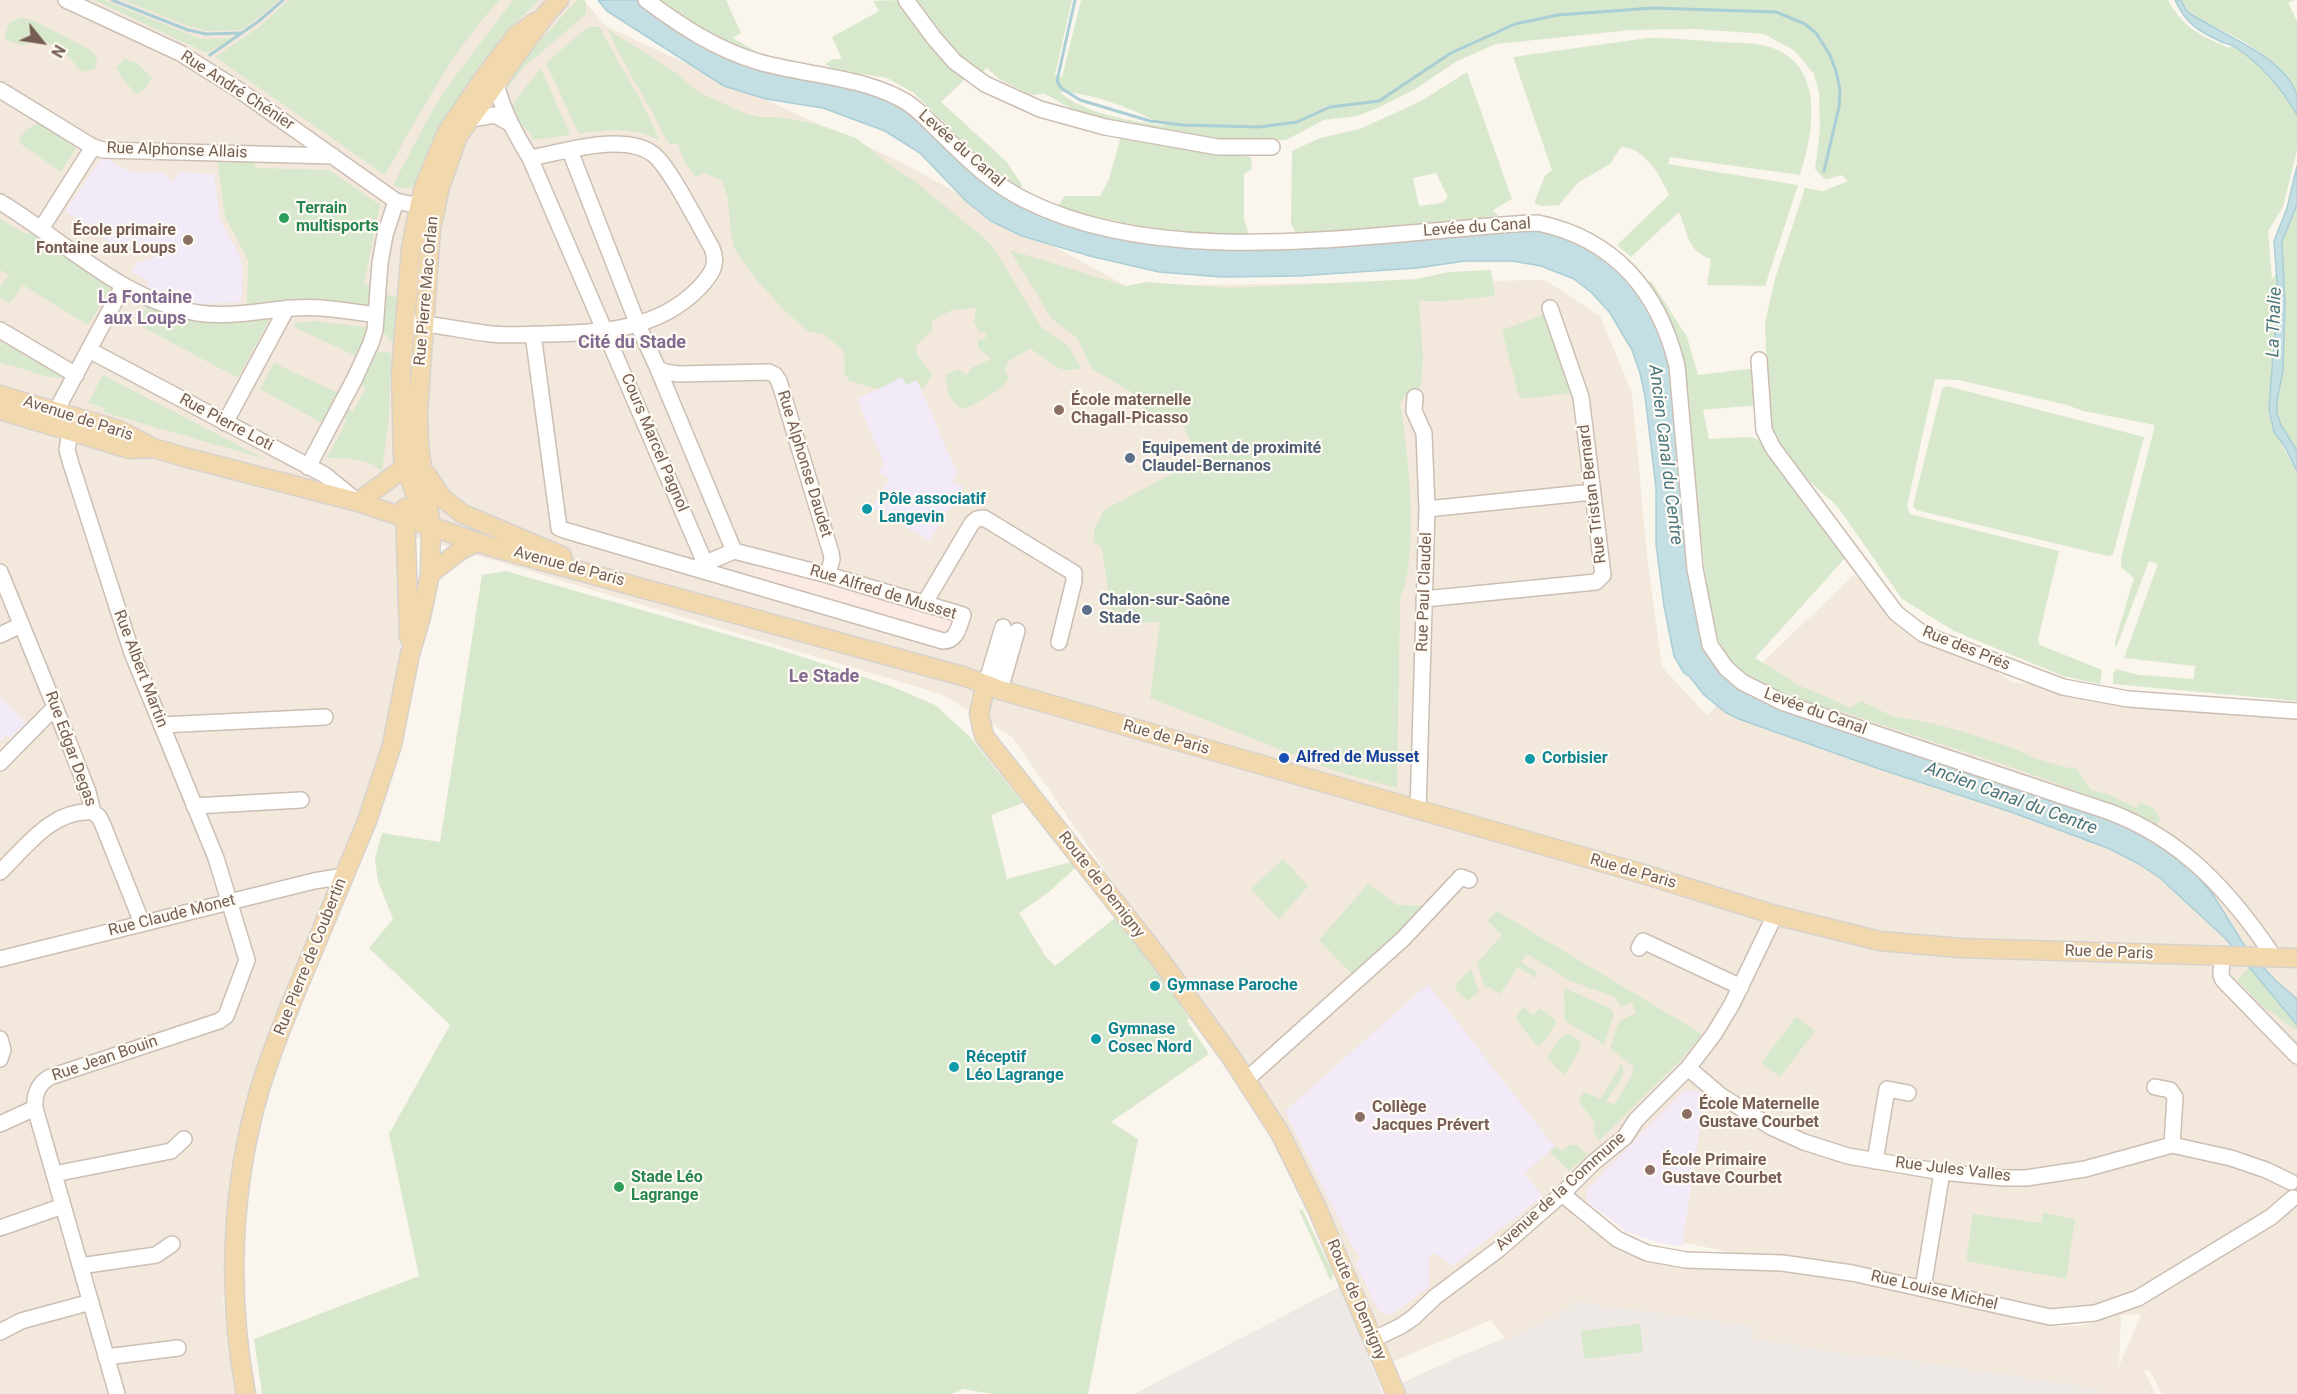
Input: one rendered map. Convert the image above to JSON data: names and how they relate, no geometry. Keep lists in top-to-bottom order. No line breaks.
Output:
{"streets":{"main road":["Rue Pierre Mac Orlan","Avenue de Paris","Rue de Paris","Route de Demigny","Rue Pierre de Coubertin"],"street":["Rue André Chénier","Levée du Canal","Rue Alphonse Allais","Rue Pierre Loti","Cours Marcel Pagnol","Rue Alphonse Daudet","Rue Tristan Bernard","Rue Paul Claudel","Rue Alfred de Musset","Rue des Prés","Rue Albert Martin","Rue Edgar Degas","Rue Claude Monet","Rue Jean Bouin","Rue Jules Valles","Avenue de la Commune","Rue Louise Michel"]},"crossings":[["Rue André Chénier","Rue Alphonse Allais"],["Rue André Chénier","Rue Pierre Mac Orlan"],["Levée du Canal","Rue de Paris"],["Rue Pierre Mac Orlan","Avenue de Paris"],["Rue Pierre Mac Orlan","Cours Marcel Pagnol"],["Rue Pierre Mac Orlan","Rue Pierre de Coubertin"],["Avenue de Paris","Rue Pierre Loti"],["Avenue de Paris","Rue Albert Martin"],["Avenue de Paris","Rue de Paris"],["Avenue de Paris","Route de Demigny"],["Avenue de Paris","Rue Pierre de Coubertin"],["Cours Marcel Pagnol","Rue Alphonse Daudet"],["Cours Marcel Pagnol","Rue Alfred de Musset"],["Rue Alphonse Daudet","Rue Alfred de Musset"],["Rue Tristan Bernard","Rue Paul Claudel"],["Rue Paul Claudel","Rue de Paris"],["Rue Albert Martin","Rue Claude Monet"],["Rue Albert Martin","Rue Jean Bouin"],["Rue de Paris","Route de Demigny"],["Rue de Paris","Avenue de la Commune"],["Rue Edgar Degas","Rue Claude Monet"],["Route de Demigny","Avenue de la Commune"],["Rue Claude Monet","Rue Pierre de Coubertin"],["Rue Claude Monet","Rue Jean Bouin"],["Rue Jules Valles","Avenue de la Commune"],["Avenue de la Commune","Rue Louise Michel"]],"districts":["La Fontaine aux Loups","Cité du Stade","Le Stade"],"water":["La Thalie","Ancien Canal du Centre"],"places":["Terrain multisports","École primaire Fontaine aux Loups","École maternelle Chagall-Picasso","Equipement de proximité Claudel-Bernanos","Pôle associatif Langevin","Chalon-sur-Saône Stade","Alfred de Musset","Corbisier","Gymnase Paroche","Gymnase Cosec Nord","Réceptif Léo Lagrange","École Maternelle Gustave Courbet","Collège Jacques Prévert","École Primaire Gustave Courbet","Stade Léo Lagrange"],"north":"bottom right"}
